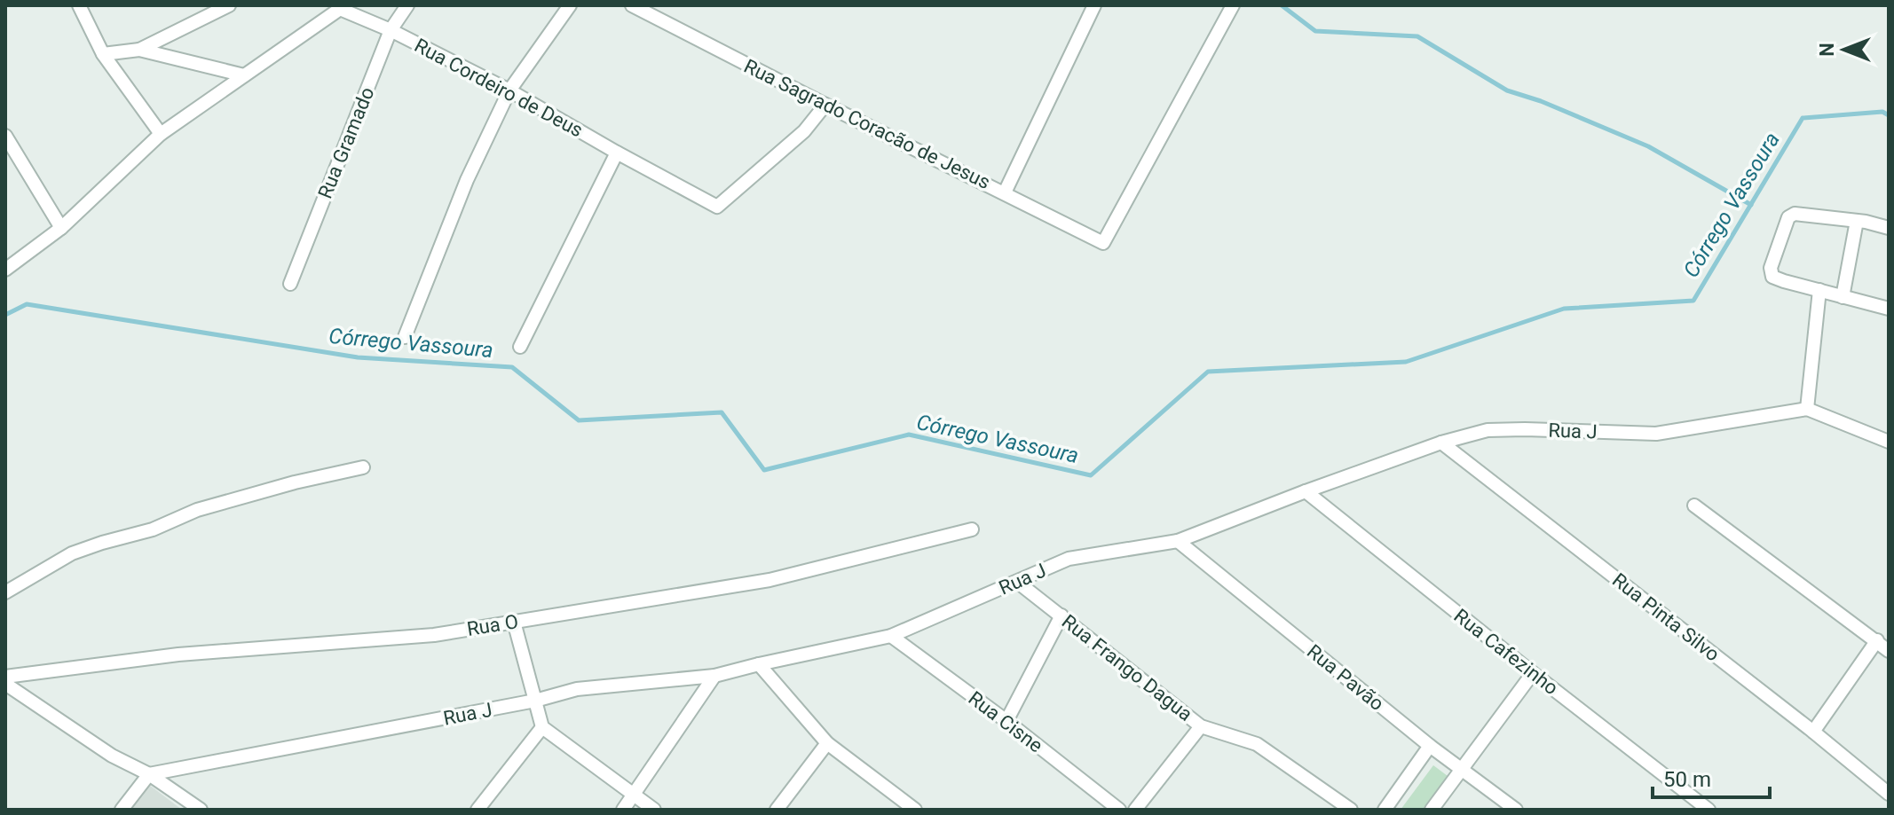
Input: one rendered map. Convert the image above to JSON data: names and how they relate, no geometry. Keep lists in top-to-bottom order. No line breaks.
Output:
{"streets":{"street":["Rua Cordeiro de Deus","Rua Sagrado Coracão de Jesus","Rua Gramado","Rua J","Rua Pinta Silvo","Rua O","Rua Cafezinho","Rua Frango Dagua","Rua Pavão","Rua Cisne"]},"crossings":[["Rua Cordeiro de Deus","Rua Sagrado Coracão de Jesus"],["Rua Cordeiro de Deus","Rua Gramado"],["Rua J","Rua Pinta Silvo"],["Rua J","Rua Cafezinho"],["Rua J","Rua Frango Dagua"],["Rua J","Rua Pavão"],["Rua J","Rua Cisne"]],"water":["Córrego Vassoura"],"scale_bar":"50 m","north":"left"}
